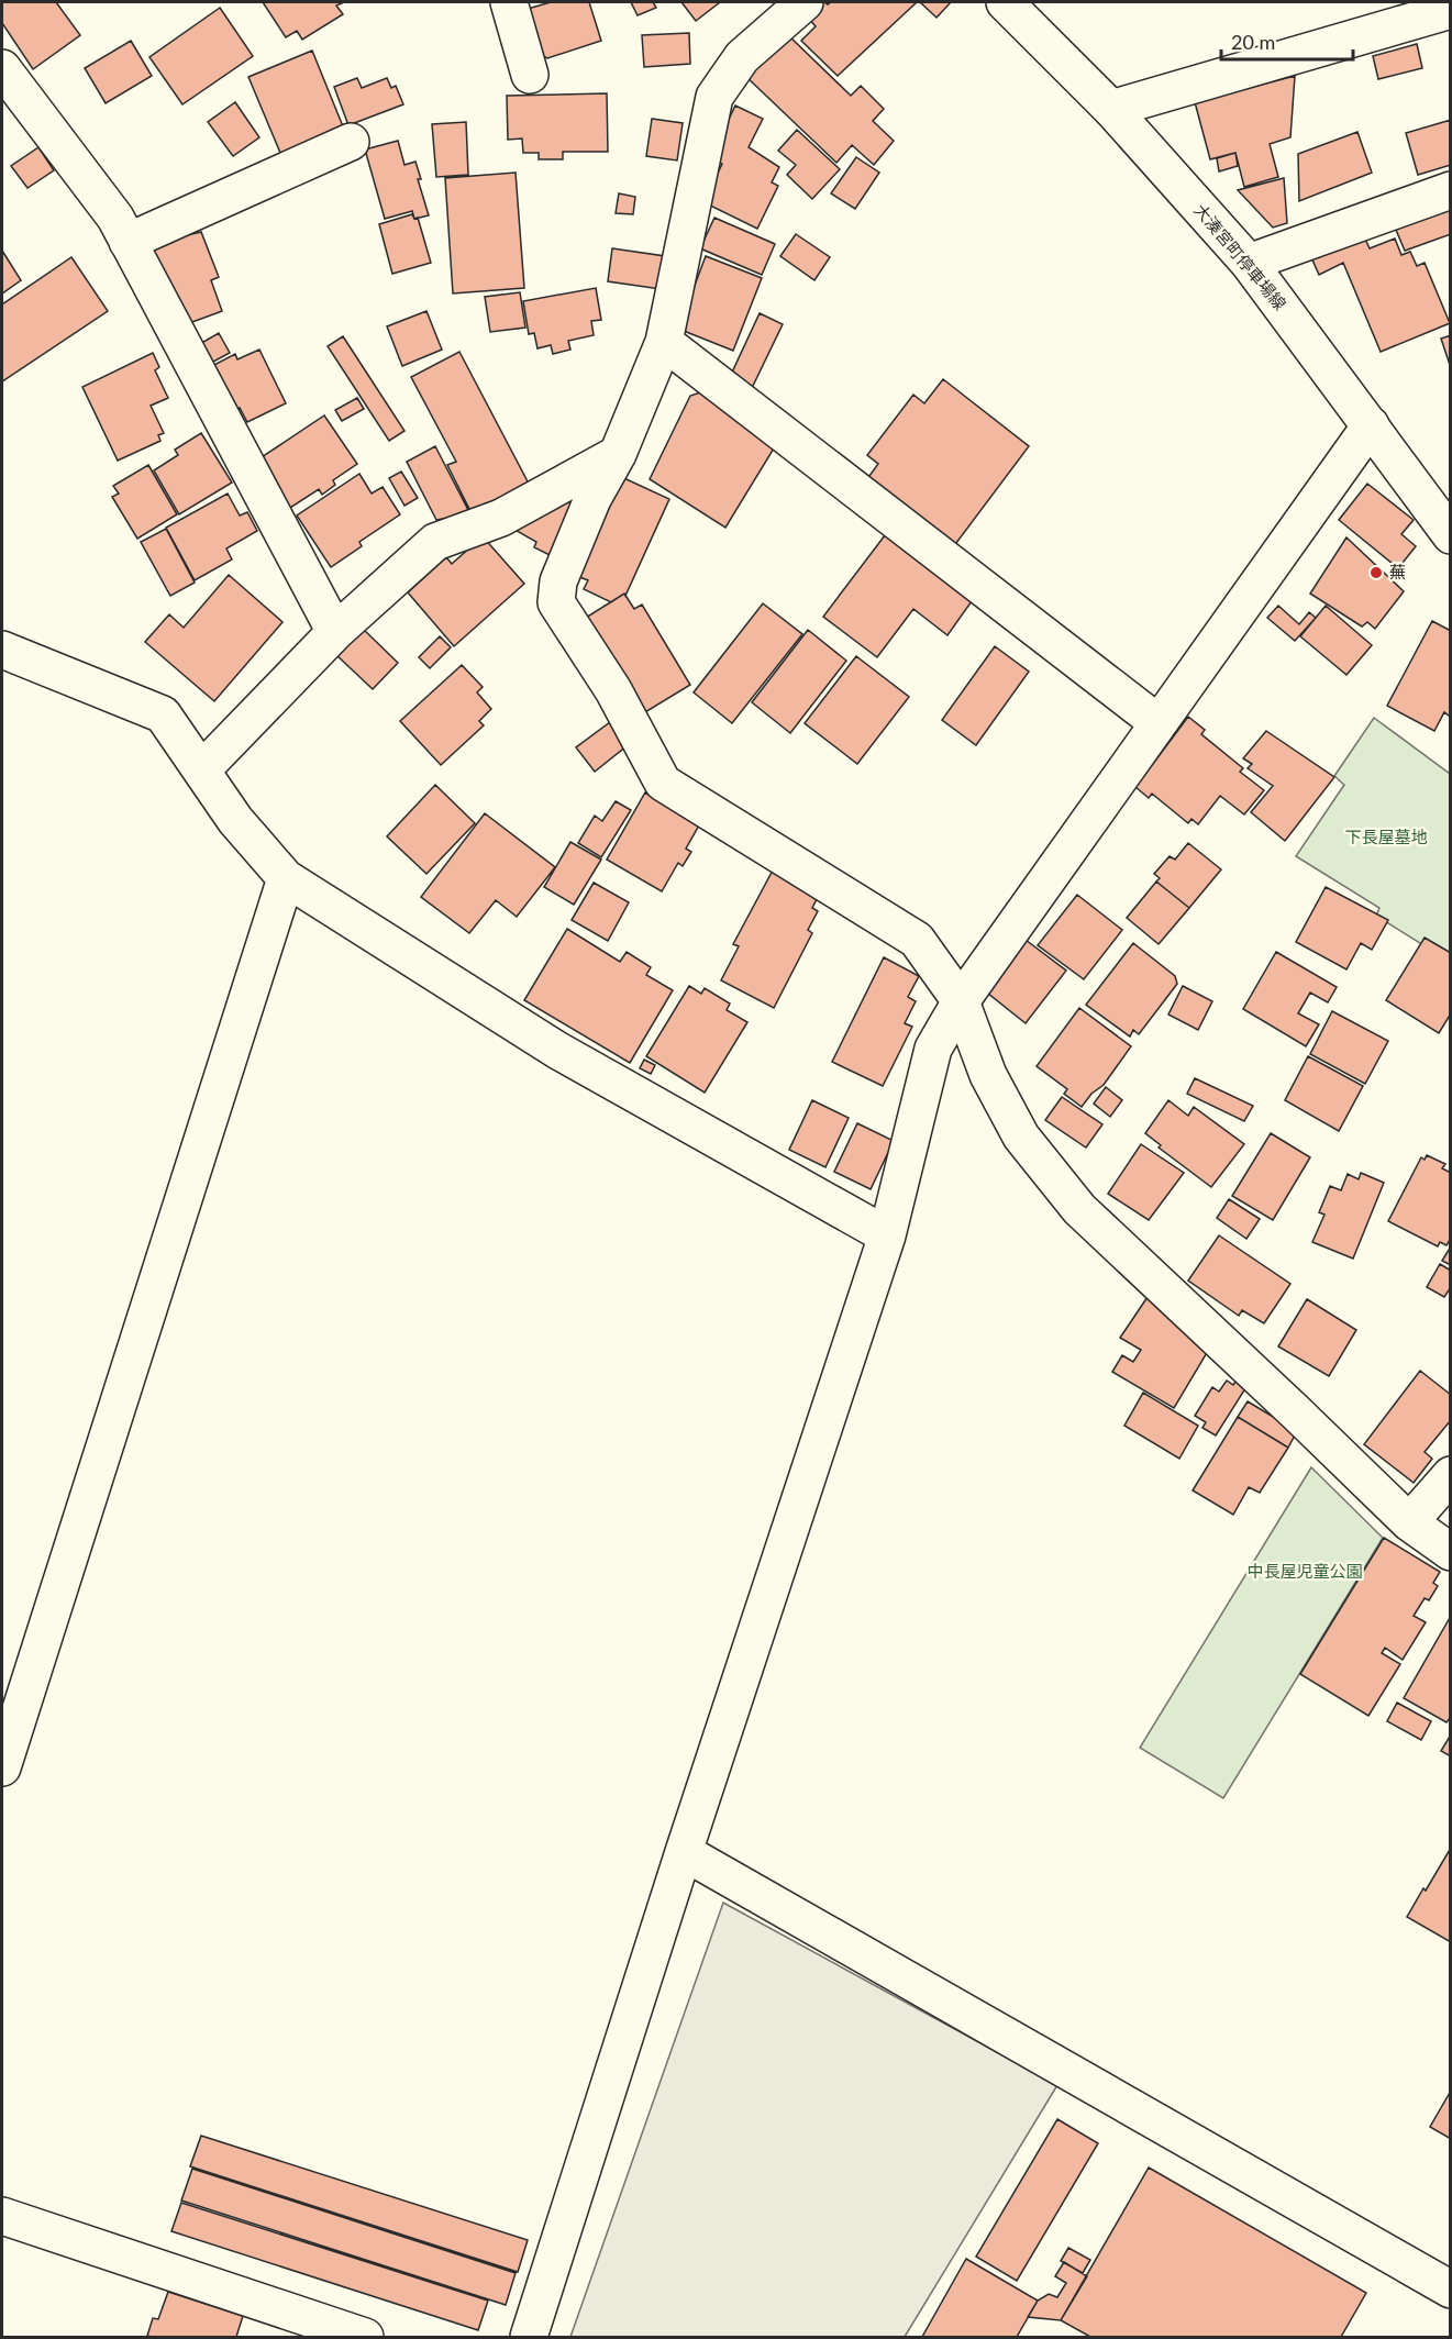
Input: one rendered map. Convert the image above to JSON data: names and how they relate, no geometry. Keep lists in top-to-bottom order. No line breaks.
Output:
{"streets":{"street":["大湊宮町停車場線"]},"parks":["下長屋墓地","中長屋児童公園"],"places":["蕪"],"scale_bar":"20 m"}
